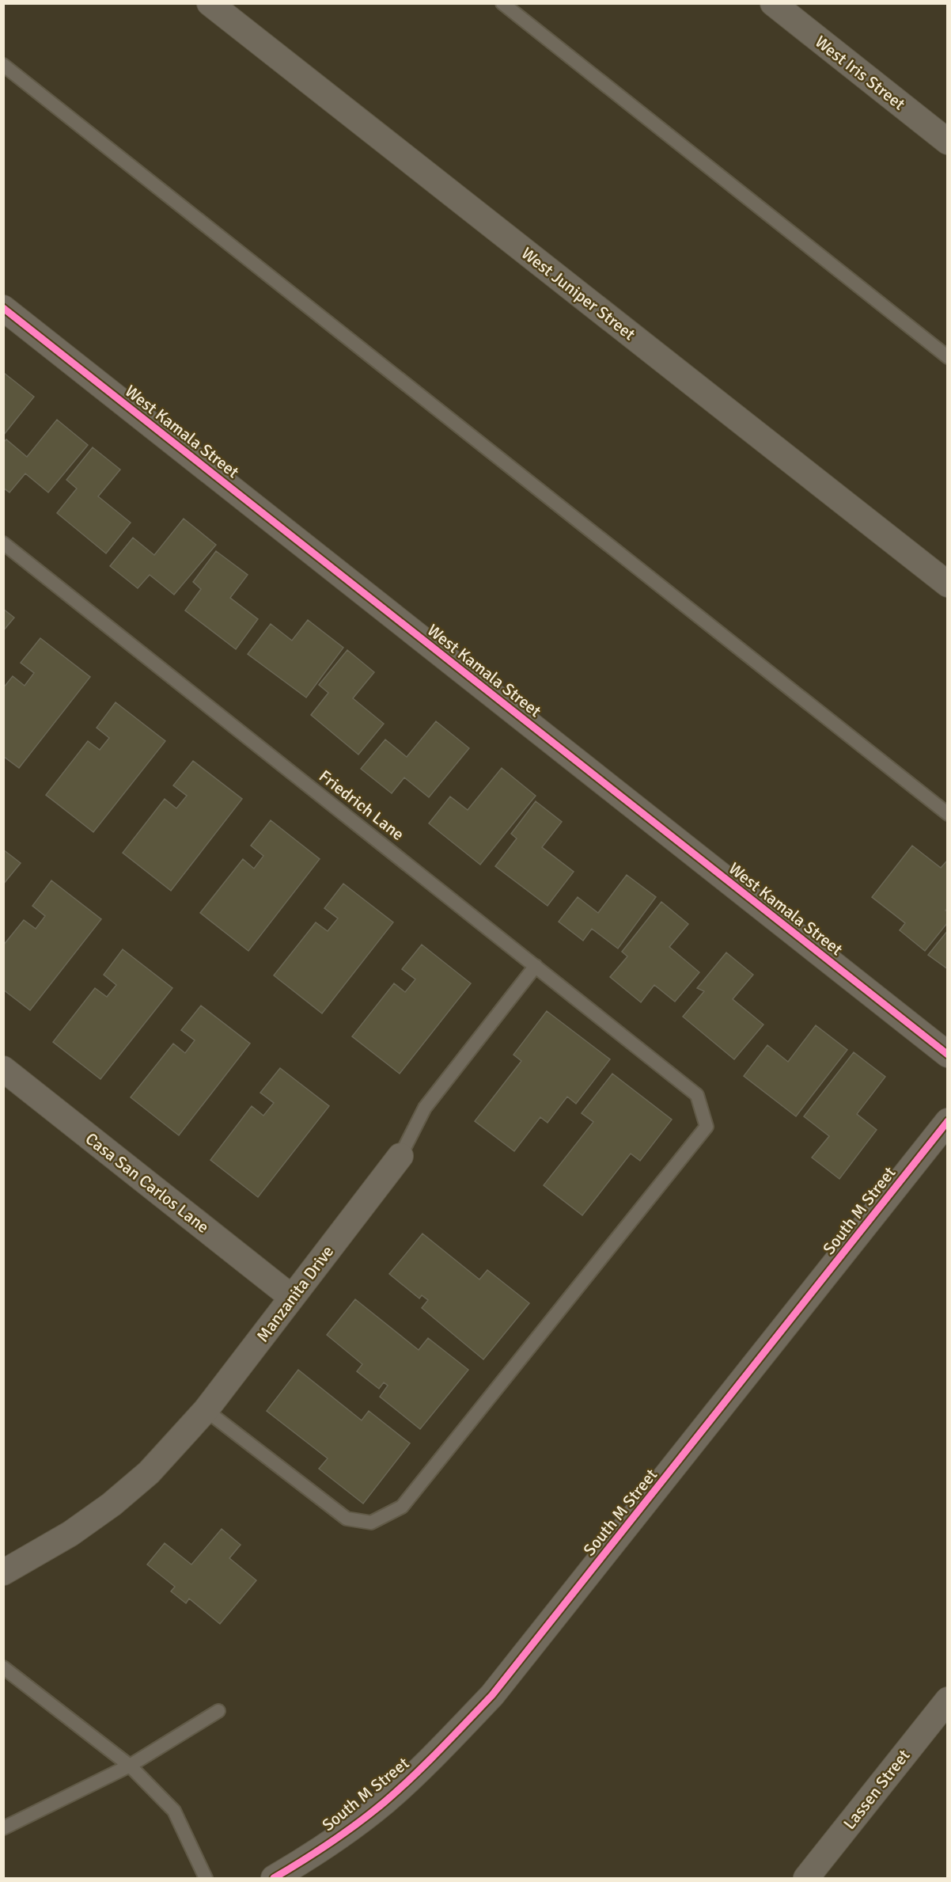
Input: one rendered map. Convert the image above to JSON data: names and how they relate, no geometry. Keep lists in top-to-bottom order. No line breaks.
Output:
{"streets":{"street":["West Iris Street","West Juniper Street","West Kamala Street","Casa San Carlos Lane","South M Street","Manzanita Drive","Lassen Street"],"lane":["Friedrich Lane"]},"crossings":[["Friedrich Lane","Manzanita Drive"],["Casa San Carlos Lane","Manzanita Drive"]]}
